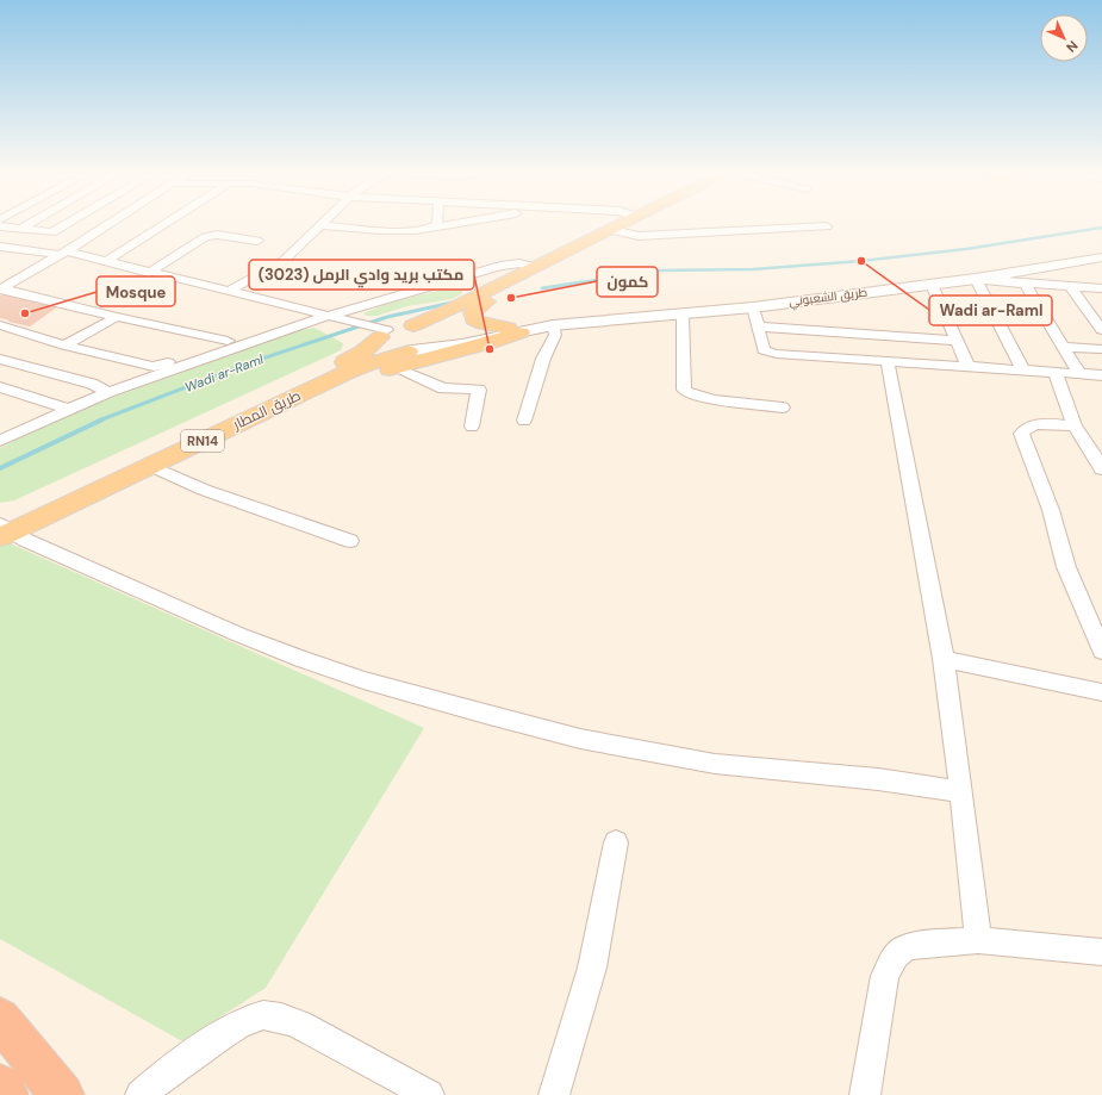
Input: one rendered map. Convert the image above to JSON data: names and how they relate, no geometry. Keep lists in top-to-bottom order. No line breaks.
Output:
{"streets":{"main road":["طريق المطار","RN14"],"street":["طريق الشعبوني"]},"crossings":[["طريق الشعبوني","RN14"],["طريق المطار","RN14"]],"water":["Wadi ar-Raml"],"places":["Wadi ar-Raml","كمون","Mosque","مكتب بريد وادي الرمل (3023)"],"north":"bottom right"}
